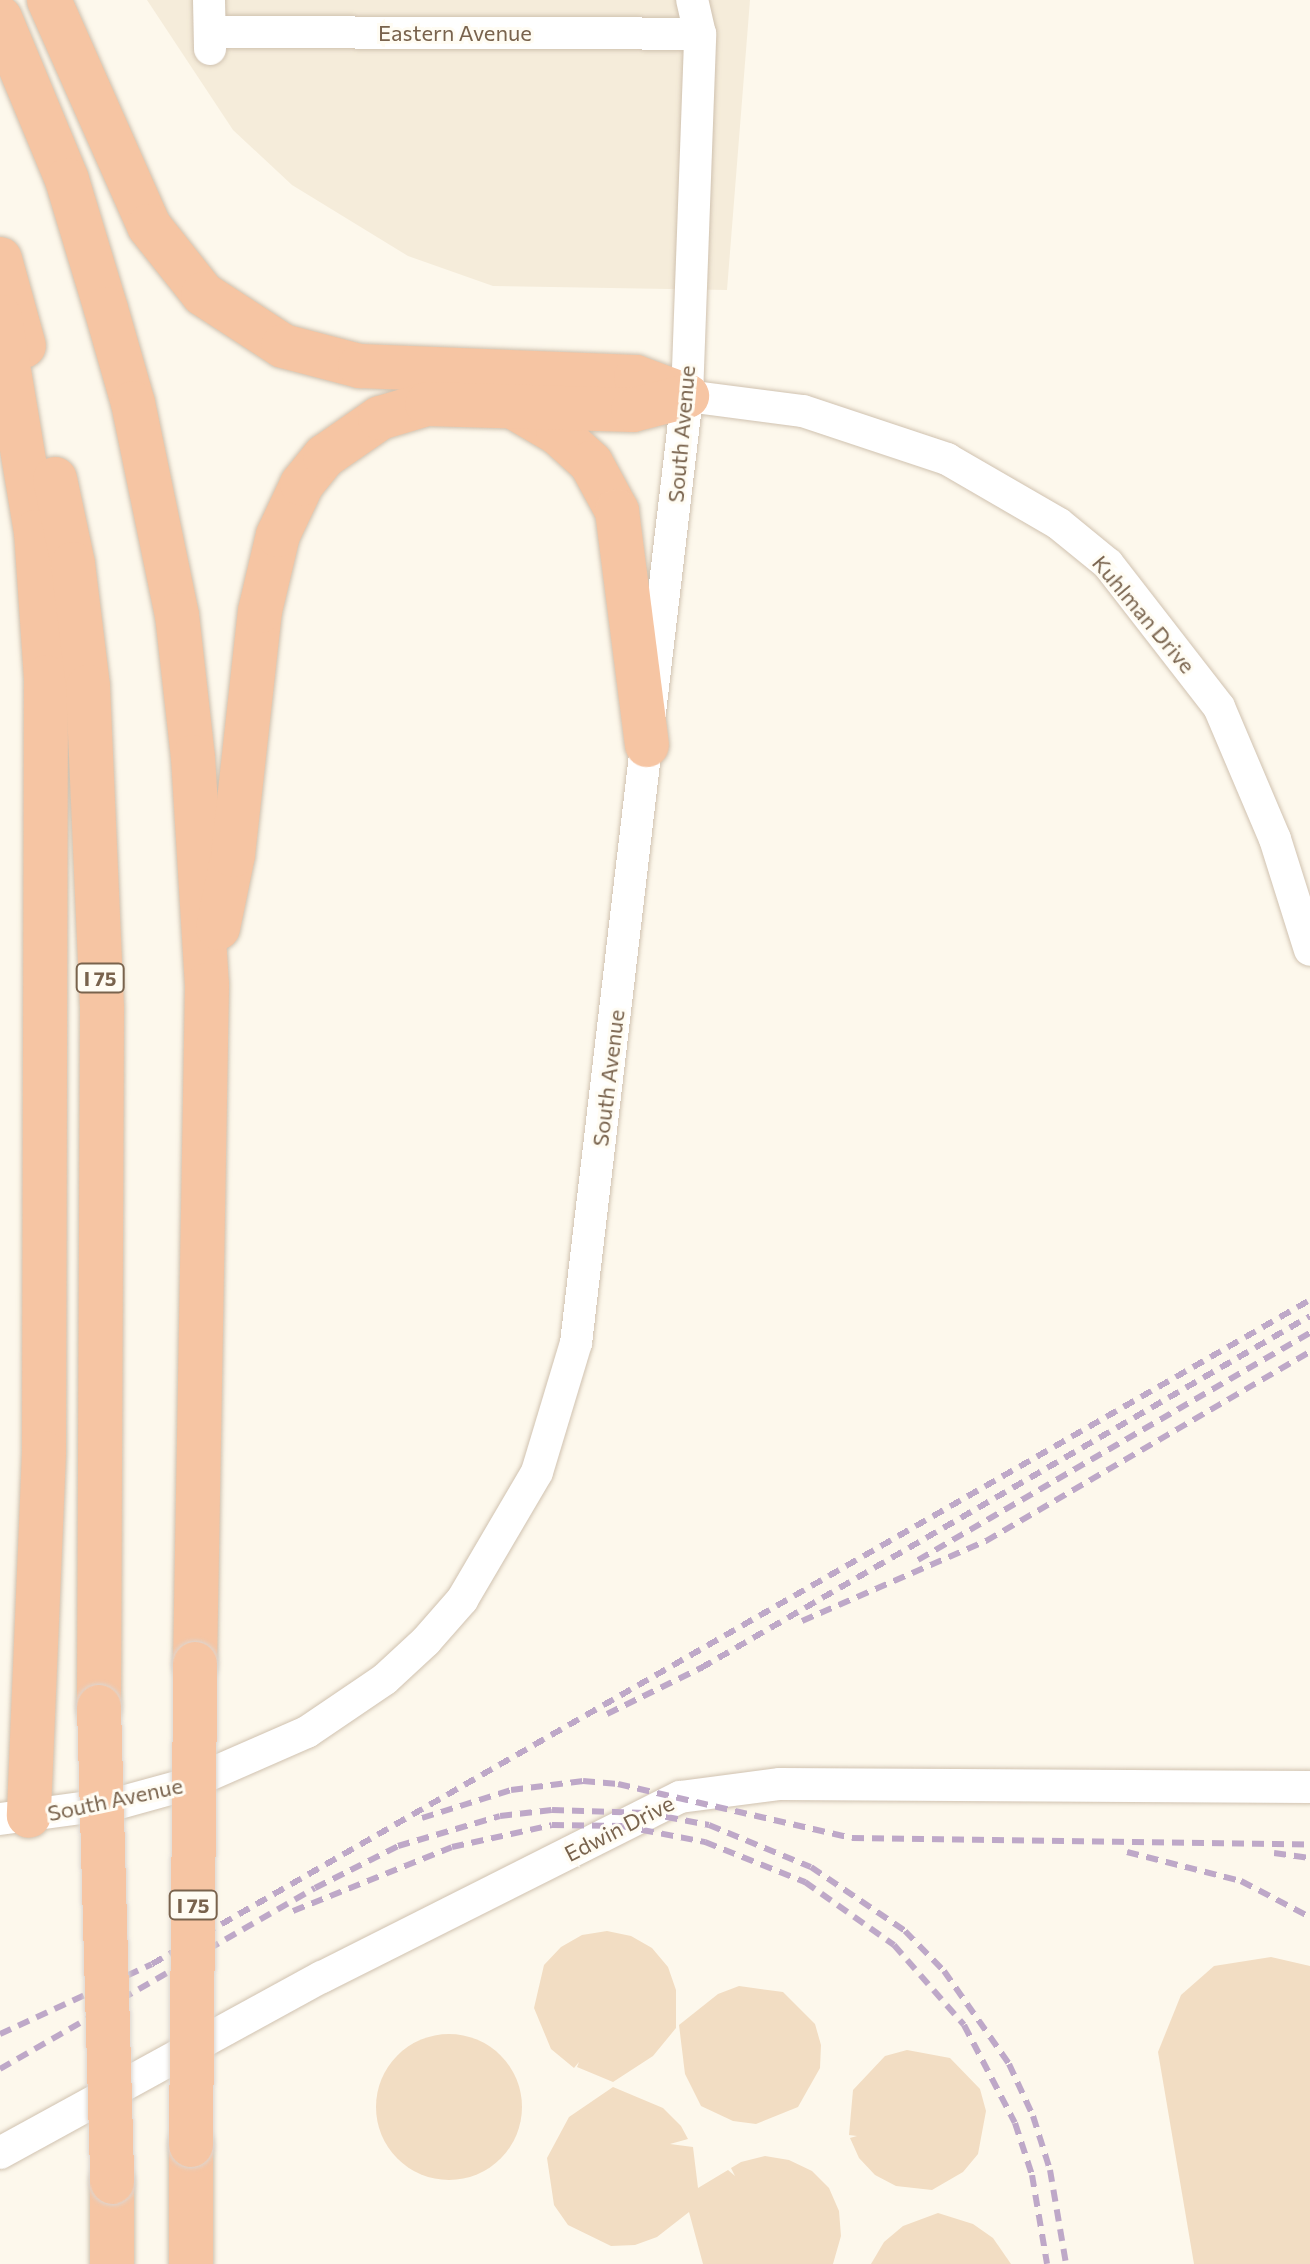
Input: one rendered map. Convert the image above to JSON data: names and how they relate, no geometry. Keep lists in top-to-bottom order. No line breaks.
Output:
{"streets":{"highway":["I 75"],"street":["Eastern Avenue","South Avenue","Kuhlman Drive","Edwin Drive"]},"crossings":[["Eastern Avenue","South Avenue"],["South Avenue","Kuhlman Drive"]]}
